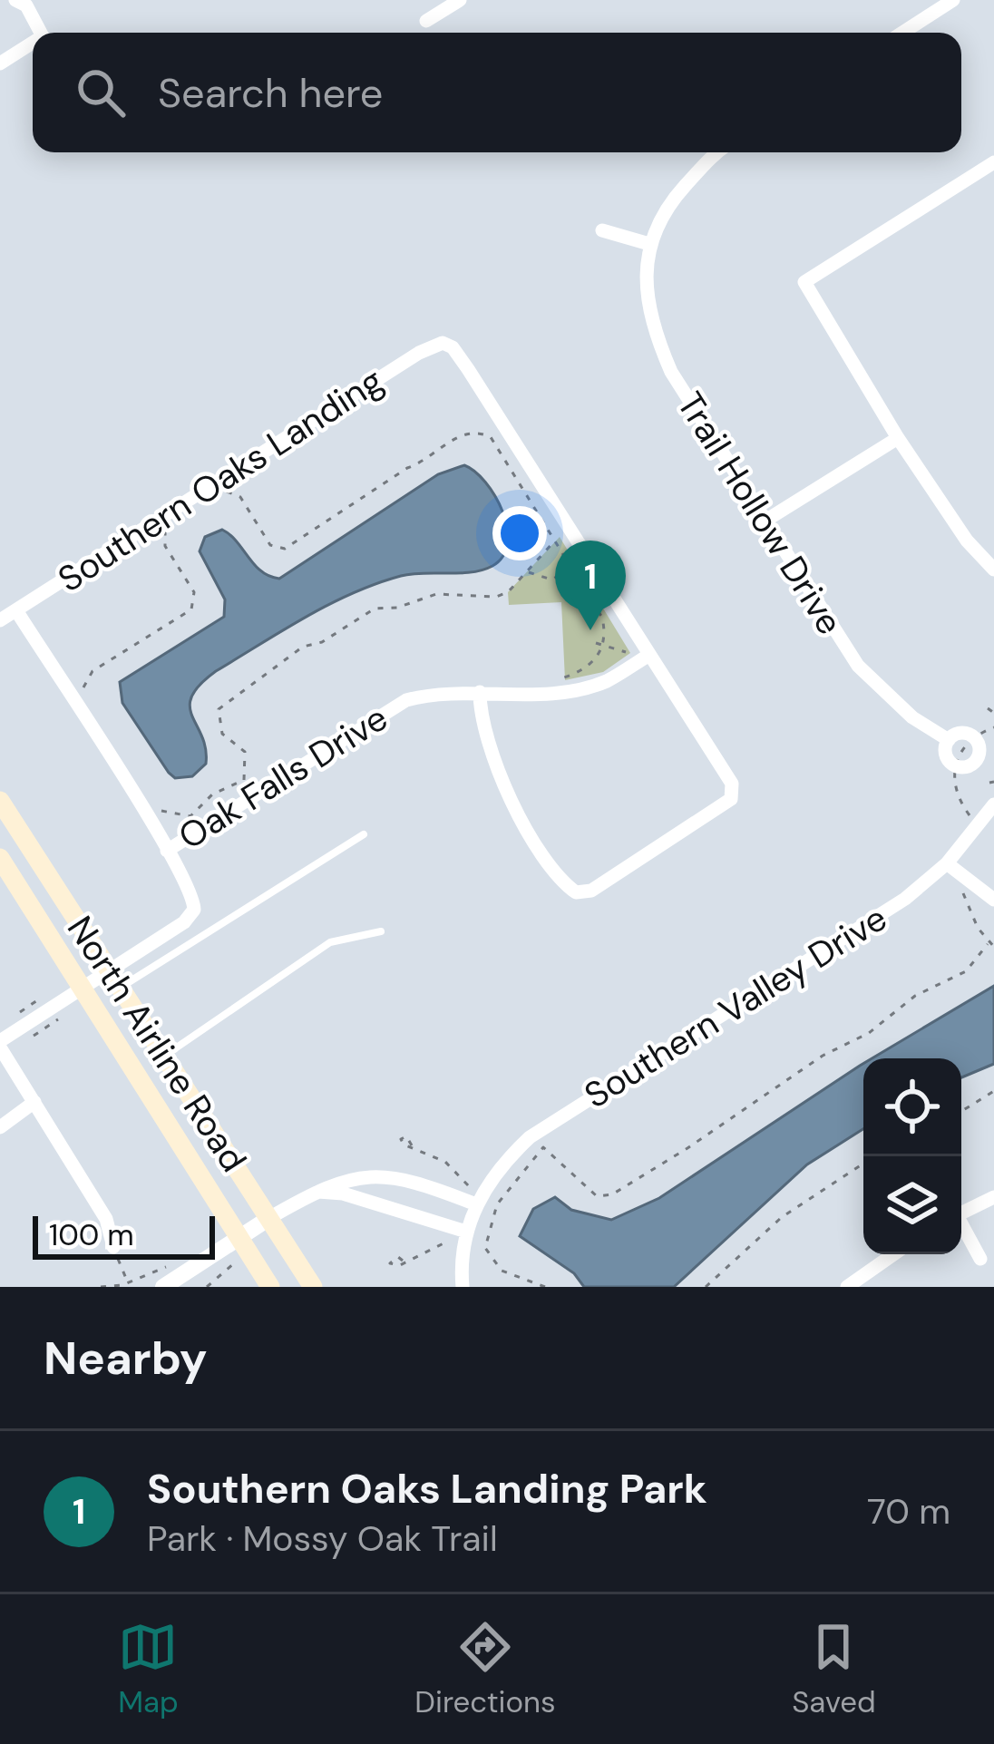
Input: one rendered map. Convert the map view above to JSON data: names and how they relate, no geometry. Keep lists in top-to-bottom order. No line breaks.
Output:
{"streets":{"main road":["North Airline Road"],"street":["Southern Oaks Landing","Trail Hollow Drive","Oak Falls Drive","Southern Valley Drive"]},"scale_bar":"100 m","page":{"search":"Search here","pins":"1","scale":"100 m","heading":"Nearby","list":[{"mark":"1","name":"Southern Oaks Landing Park","note":"Park · Mossy Oak Trail","value":"70 m"}],"nav":["Map","Directions","Saved"]}}
